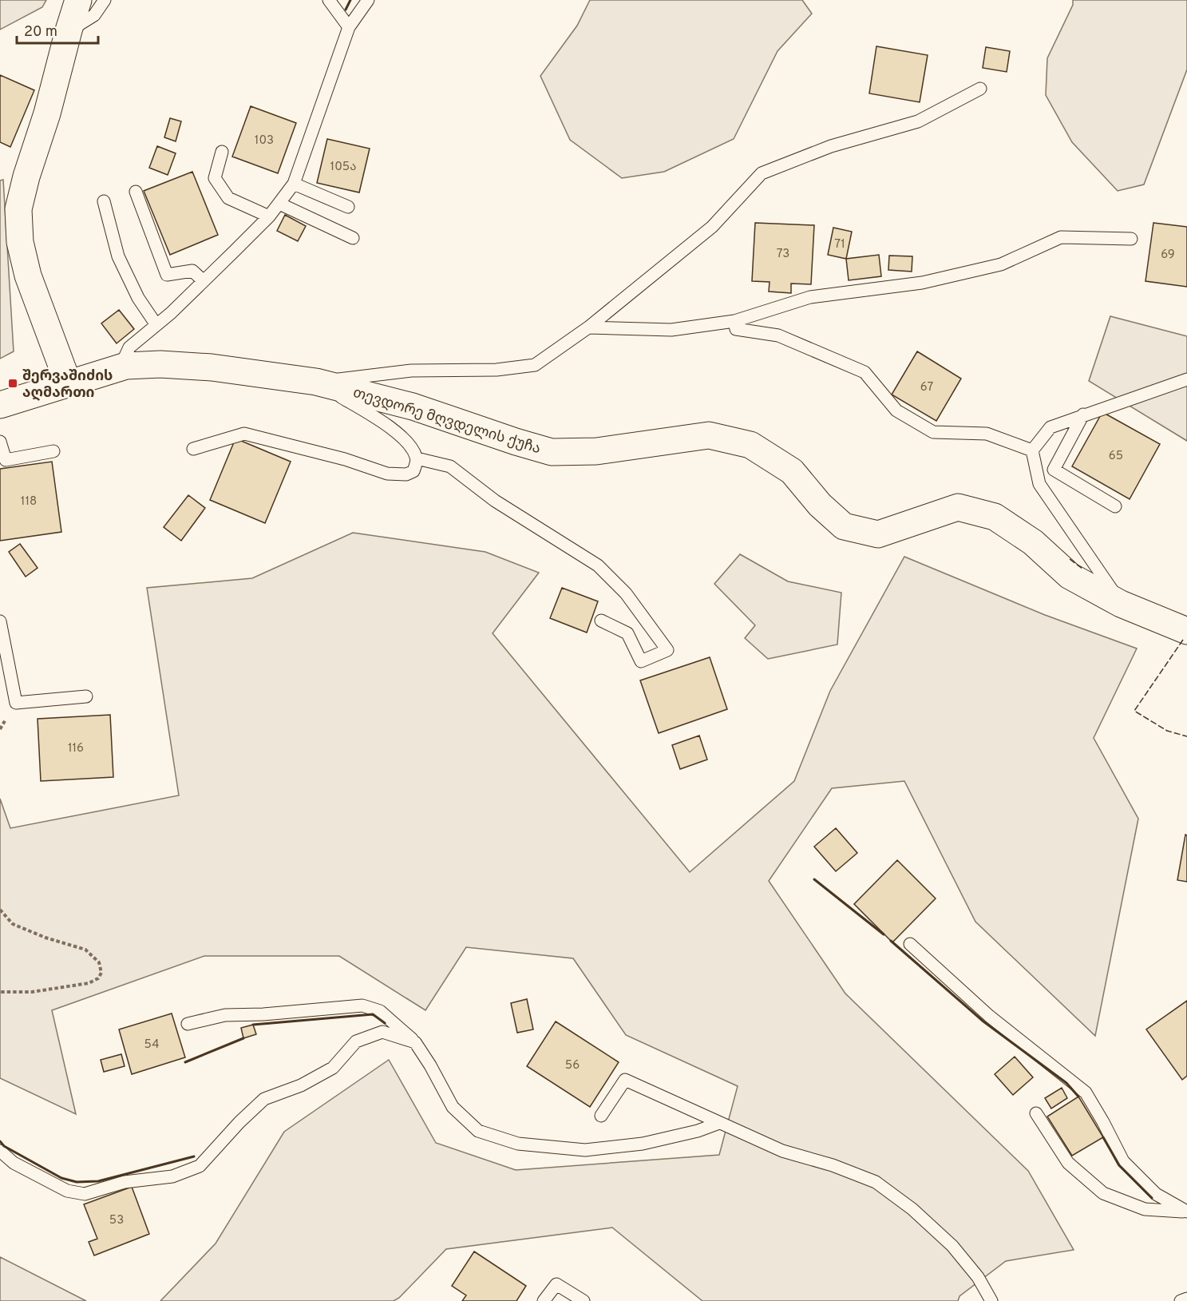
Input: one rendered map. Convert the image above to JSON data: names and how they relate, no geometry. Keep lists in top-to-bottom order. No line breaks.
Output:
{"streets":{"street":["თევდორე მღვდელის ქუჩა"]},"places":{"transit":["შერვაშიძის აღმართი"]},"house_numbers":["103","105ა","71","73","69","67","65","118","116","54","56","53"],"scale_bar":"20 m"}
